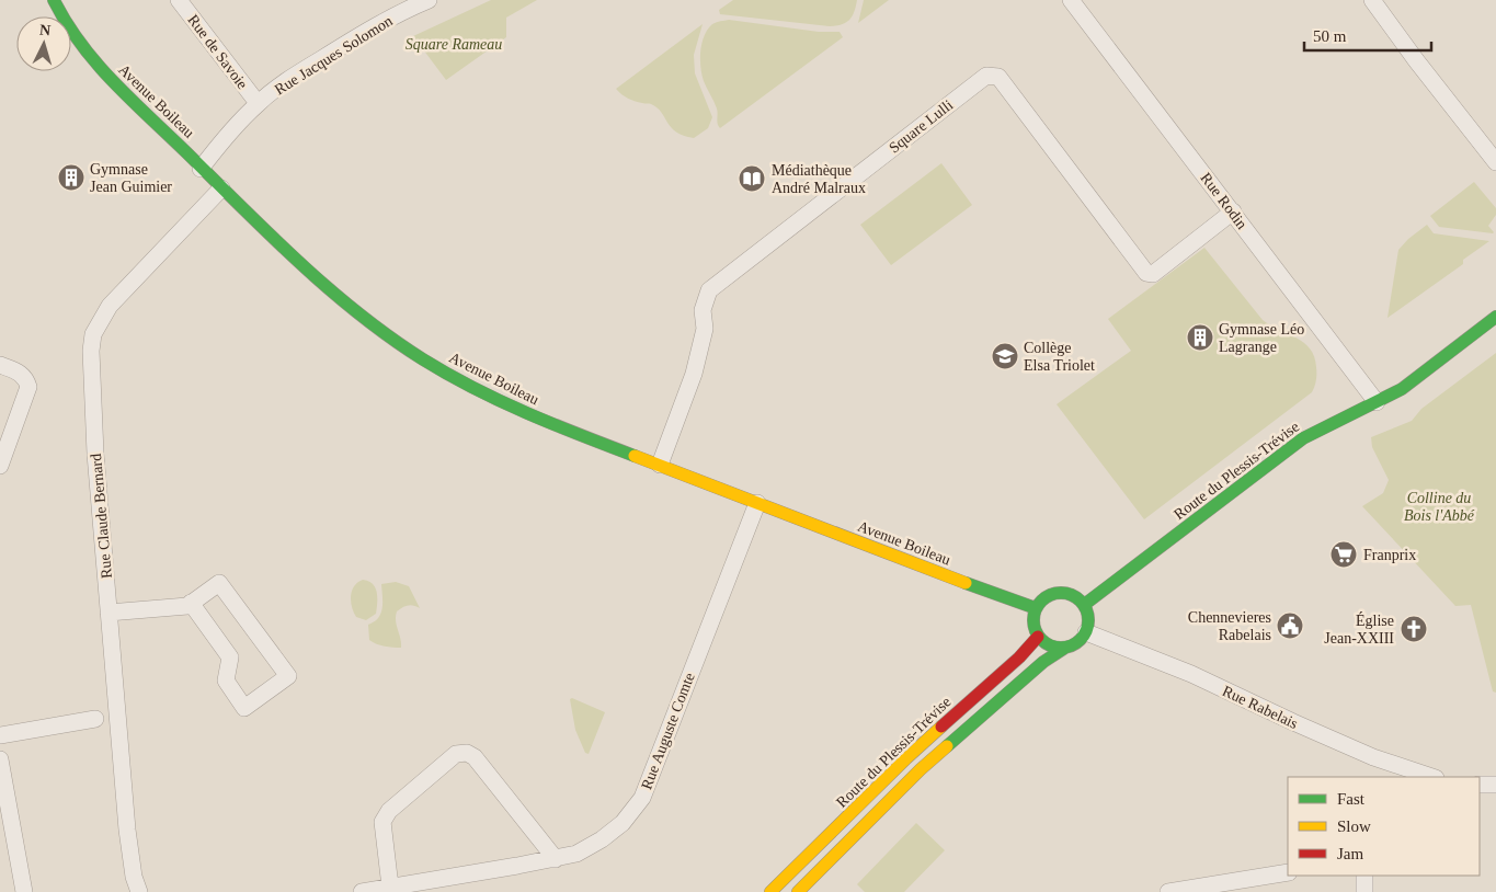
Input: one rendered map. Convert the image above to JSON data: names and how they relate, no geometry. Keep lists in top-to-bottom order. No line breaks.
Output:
{"streets":{"main road":["Avenue Boileau","Route du Plessis-Trévise"],"street":["Rue de Savoie","Rue Jacques Solomon","Square Lulli","Rue Rodin","Rue Claude Bernard","Rue Rabelais","Rue Auguste Comte"]},"crossings":[["Rue de Savoie","Rue Jacques Solomon"],["Rue Jacques Solomon","Avenue Boileau"],["Avenue Boileau","Square Lulli"],["Avenue Boileau","Route du Plessis-Trévise"],["Avenue Boileau","Rue Claude Bernard"],["Avenue Boileau","Rue Rabelais"],["Avenue Boileau","Rue Auguste Comte"],["Square Lulli","Rue Rodin"],["Rue Rodin","Route du Plessis-Trévise"],["Route du Plessis-Trévise","Rue Rabelais"]],"parks":["Square Rameau","Colline du Bois l'Abbé"],"places":{"building":["Gymnase Jean Guimier","Gymnase Léo Lagrange"],"library":["Médiathèque André Malraux"],"school or university":["Collège Elsa Triolet"],"supermarket":["Franprix"],"public building":["Chennevieres Rabelais"],"church":["Église Jean-XXIII"]},"legend":["Fast","Slow","Jam"],"scale_bar":"50 m","north":"top"}
